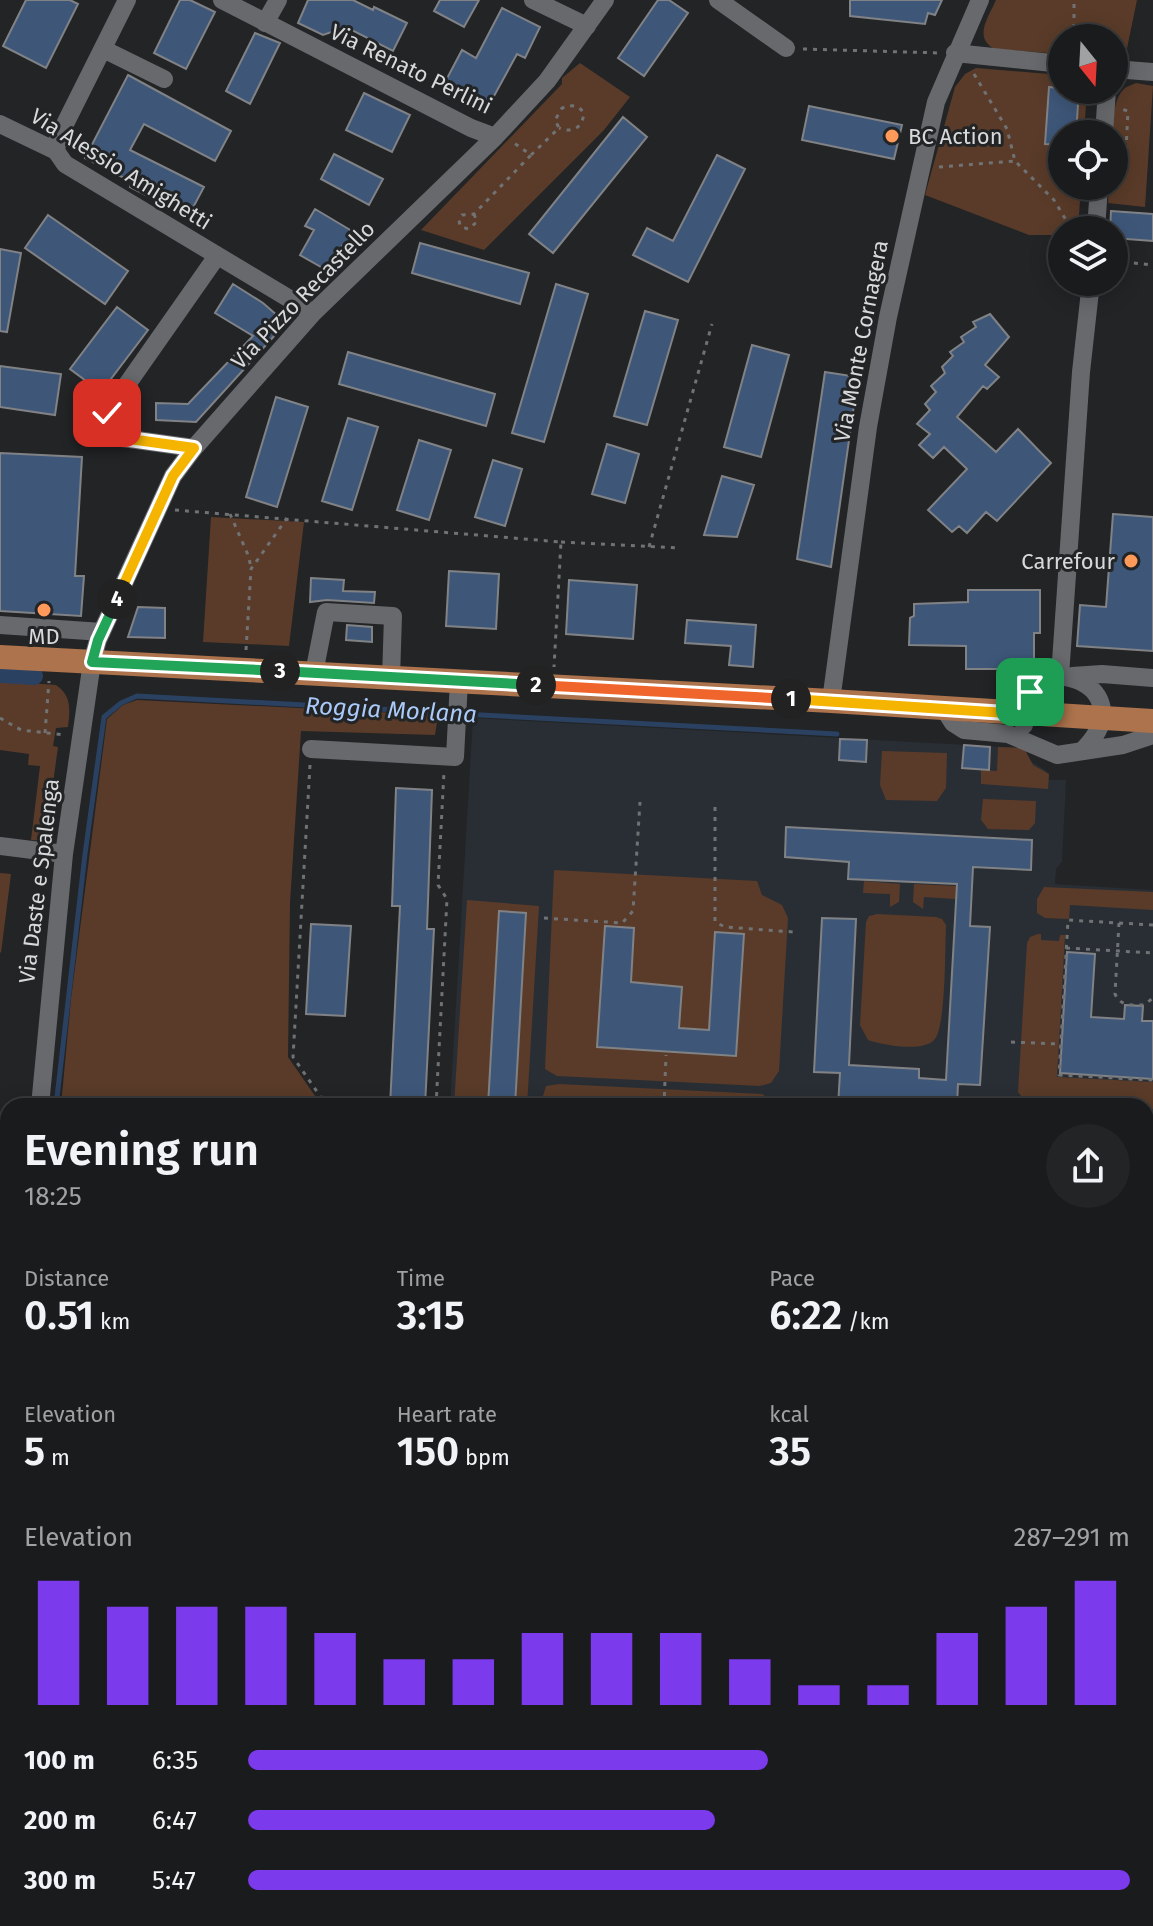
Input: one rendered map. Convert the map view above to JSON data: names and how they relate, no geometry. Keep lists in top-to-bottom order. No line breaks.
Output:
{"streets":{"street":["Via Renato Perlini","Via Alessio Amighetti","Via Pizzo Recastello","Via Monte Cornagera","Via Daste e Spalenga"]},"crossings":[["Via Renato Perlini","Via Pizzo Recastello"],["Via Alessio Amighetti","Via Pizzo Recastello"],["Via Pizzo Recastello","Via Daste e Spalenga"]],"water":["Roggia Morlana"],"places":["BC Action","Carrefour","MD"],"north":"bottom","page":{"pins":["4","3","2","1"],"heading":["Evening run","18:25"],"stats":[["Distance","0.51 km"],["Time","3:15"],["Pace","6:22 /km"],["Elevation","5 m"],["Heart rate","150 bpm"],["kcal","35"]],"chart":["Elevation","287–291 m"],"list":[{"name":"100 m","note":"6:35"},{"name":"200 m","note":"6:47"},{"name":"300 m","note":"5:47"}]}}
